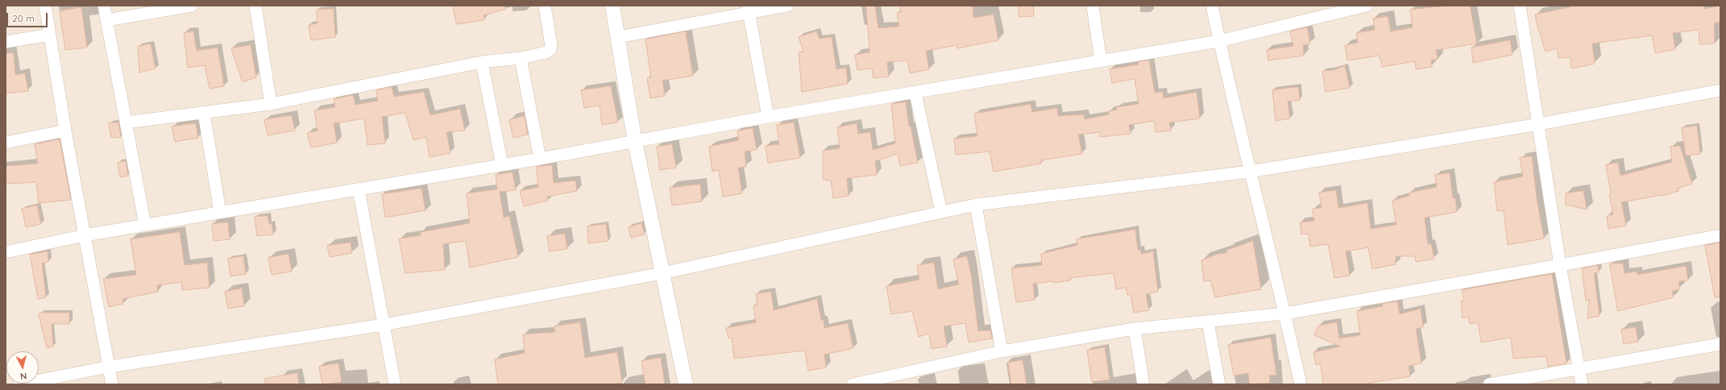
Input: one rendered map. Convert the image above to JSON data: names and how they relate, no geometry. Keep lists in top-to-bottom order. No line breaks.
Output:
{"scale_bar":"20 m","north":"bottom"}
